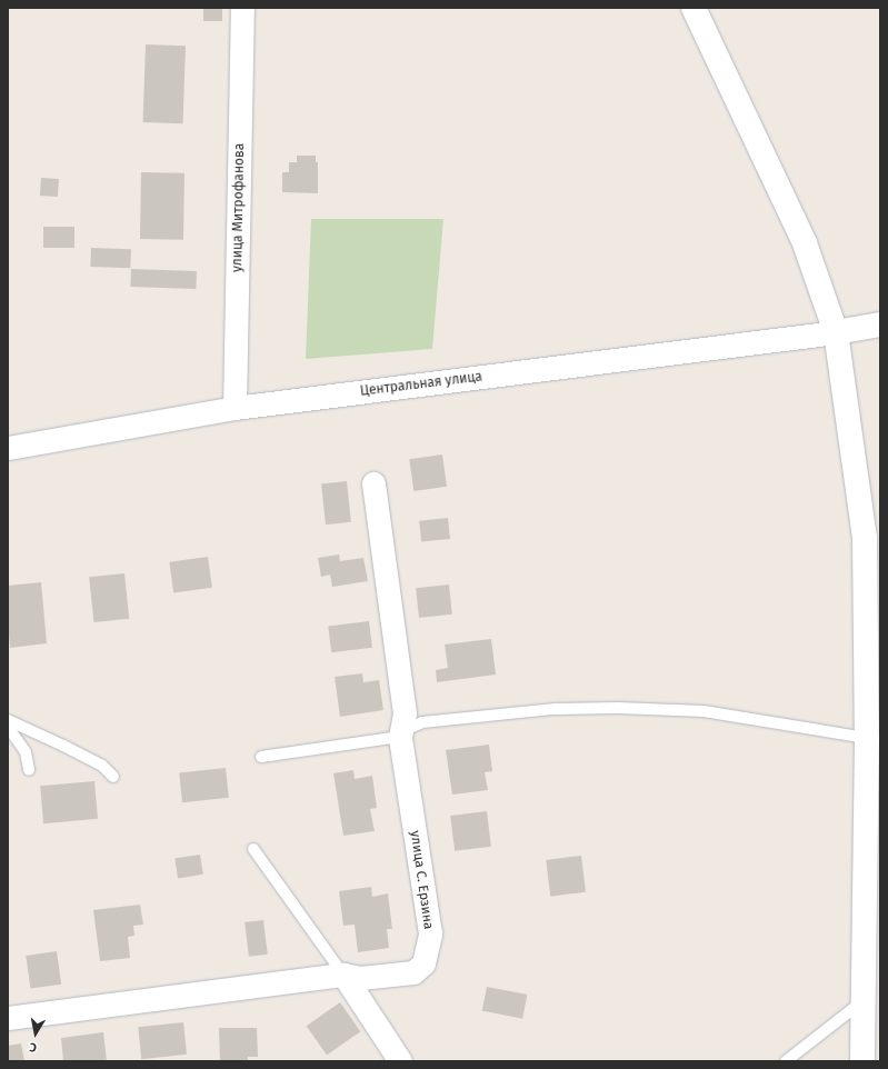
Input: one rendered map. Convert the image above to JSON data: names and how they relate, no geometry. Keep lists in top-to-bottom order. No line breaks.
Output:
{"streets":{"street":["улица Митрофанова","Центральная улица","улица С. Ерзина"]},"crossings":[["улица Митрофанова","Центральная улица"]],"north":"bottom"}
